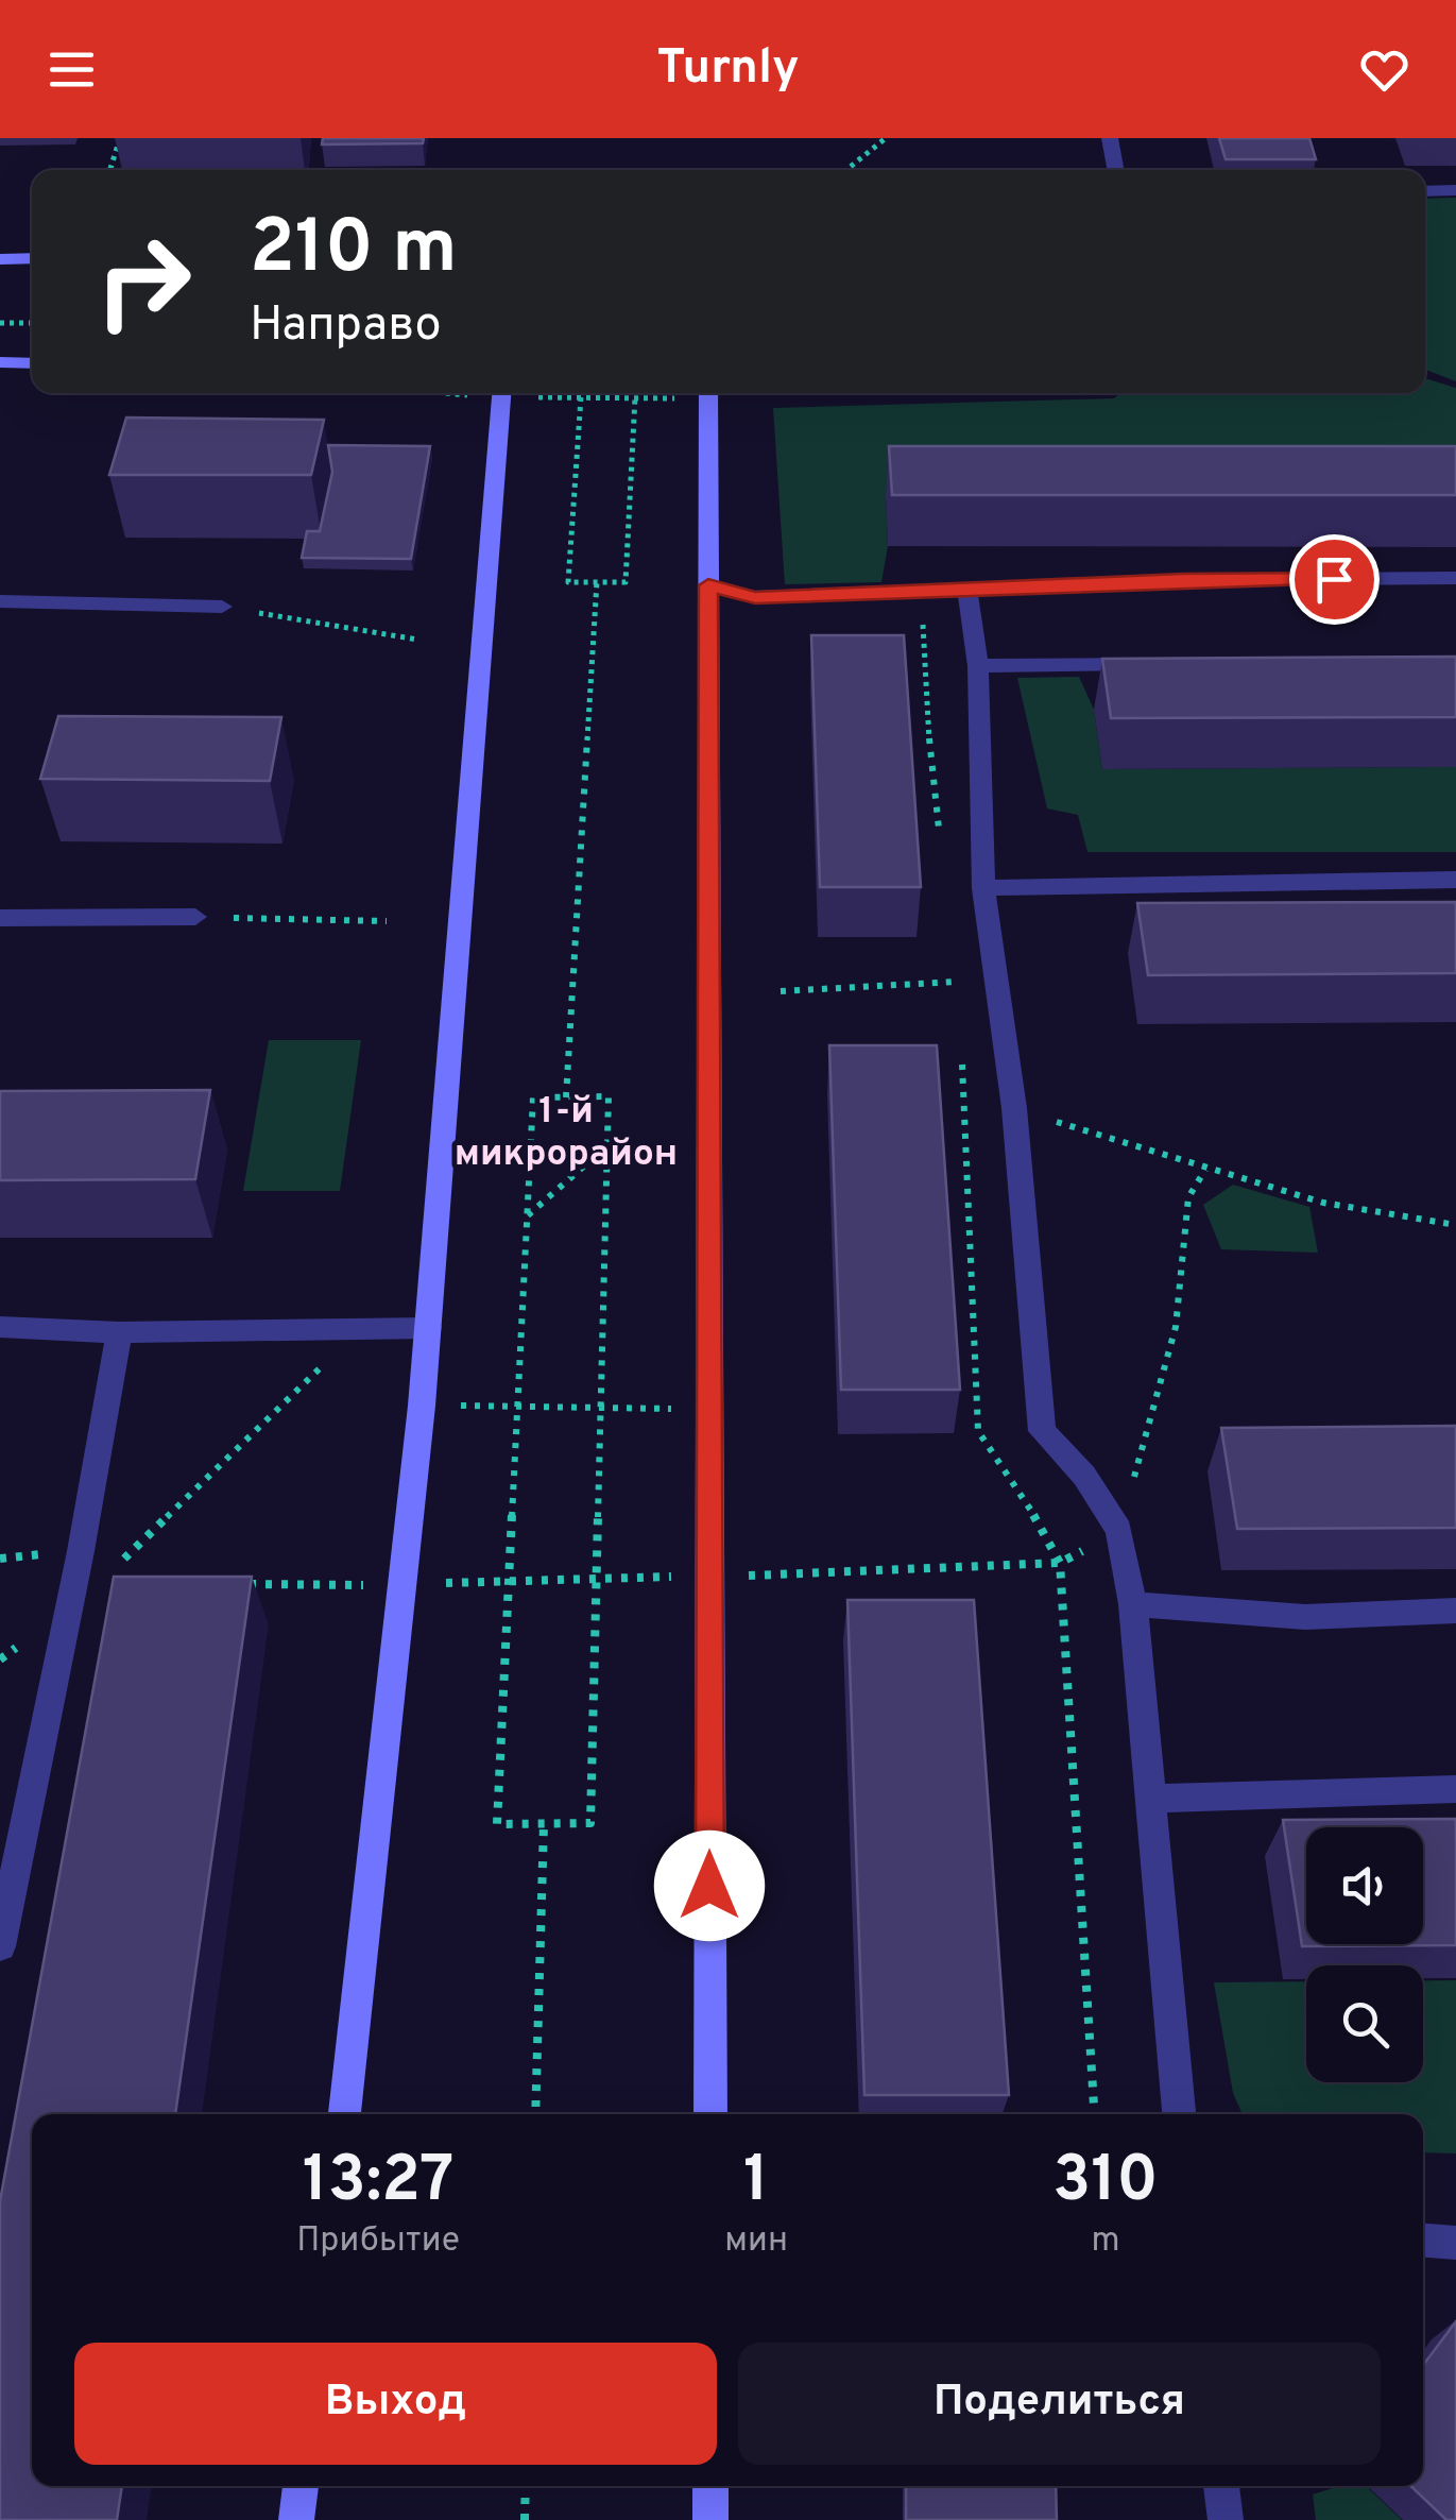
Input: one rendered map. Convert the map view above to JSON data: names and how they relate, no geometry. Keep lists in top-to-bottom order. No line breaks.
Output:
{"districts":["1-й микрорайон"],"page":{"header":"Turnly","turn":["210 m","Направо"],"eta":["13:27","Прибытие","1","мин","310","m"],"buttons":["Выход","Поделиться"]}}
